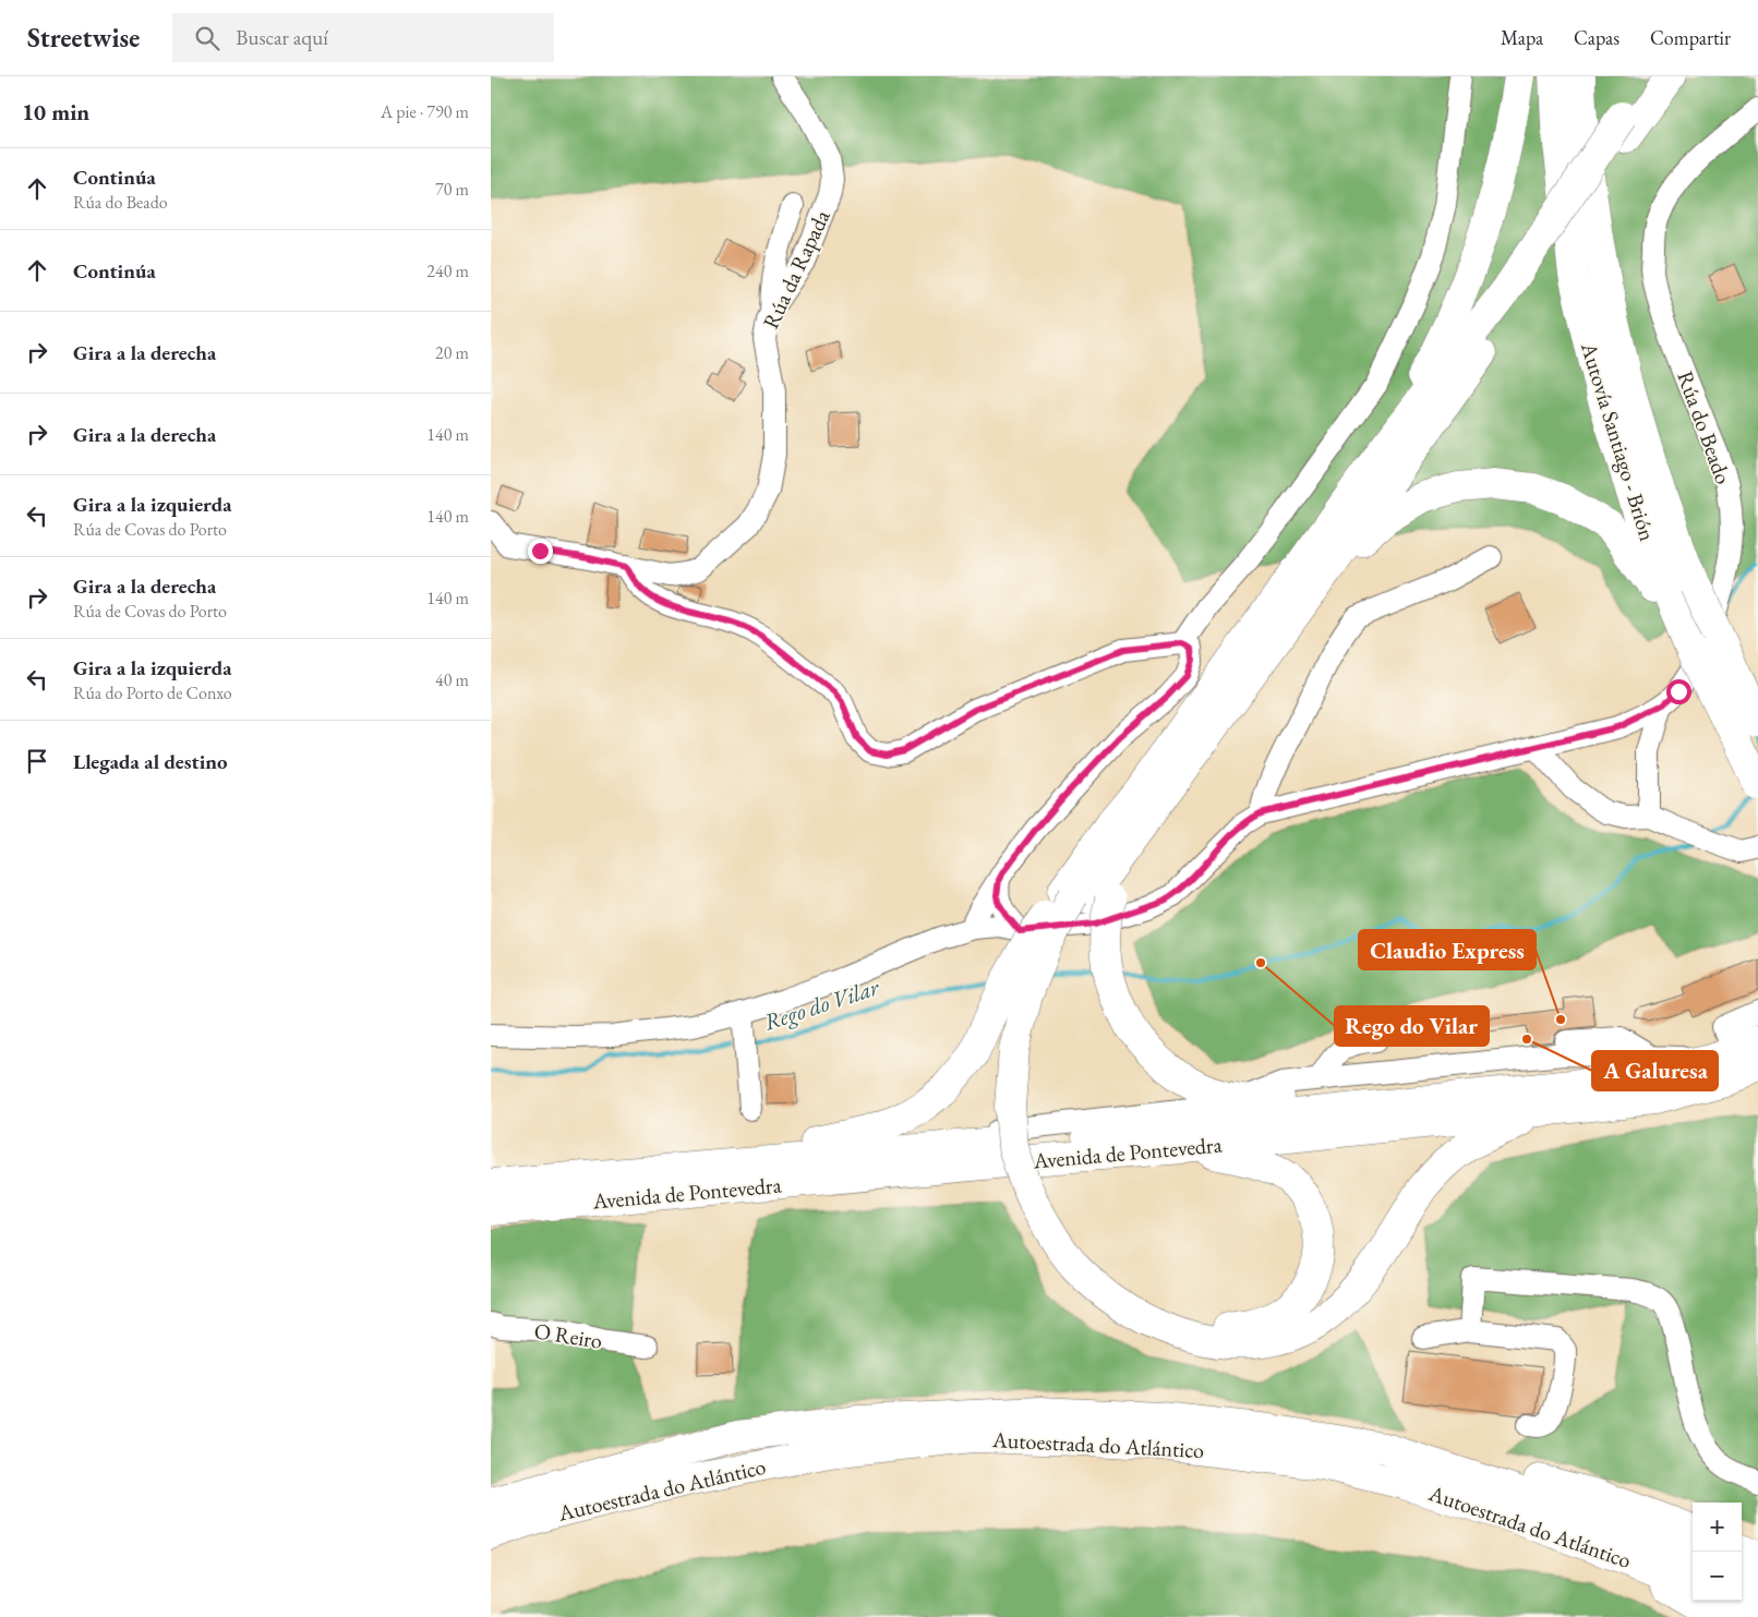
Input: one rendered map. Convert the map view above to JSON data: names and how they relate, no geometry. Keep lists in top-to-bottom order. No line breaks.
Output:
{"streets":{"highway":["Autovía Santiago - Brión","Avenida de Pontevedra","Autoestrada do Atlántico"],"street":["Rúa da Rapada","Rúa do Beado","O Reiro"]},"water":["Rego do Vilar"],"places":["Rego do Vilar","Claudio Express","A Galuresa"],"page":{"header":"Streetwise","search":"Buscar aquí","nav":["Mapa","Capas","Compartir"],"heading":["10 min","A pie · 790 m"],"list":[["Continúa","Rúa do Beado","70 m"],["Continúa","240 m"],["Gira a la derecha","20 m"],["Gira a la derecha","140 m"],["Gira a la izquierda","Rúa de Covas do Porto","140 m"],["Gira a la derecha","Rúa de Covas do Porto","140 m"],["Gira a la izquierda","Rúa do Porto de Conxo","40 m"],"Llegada al destino"],"map_buttons":["+","−"]}}
